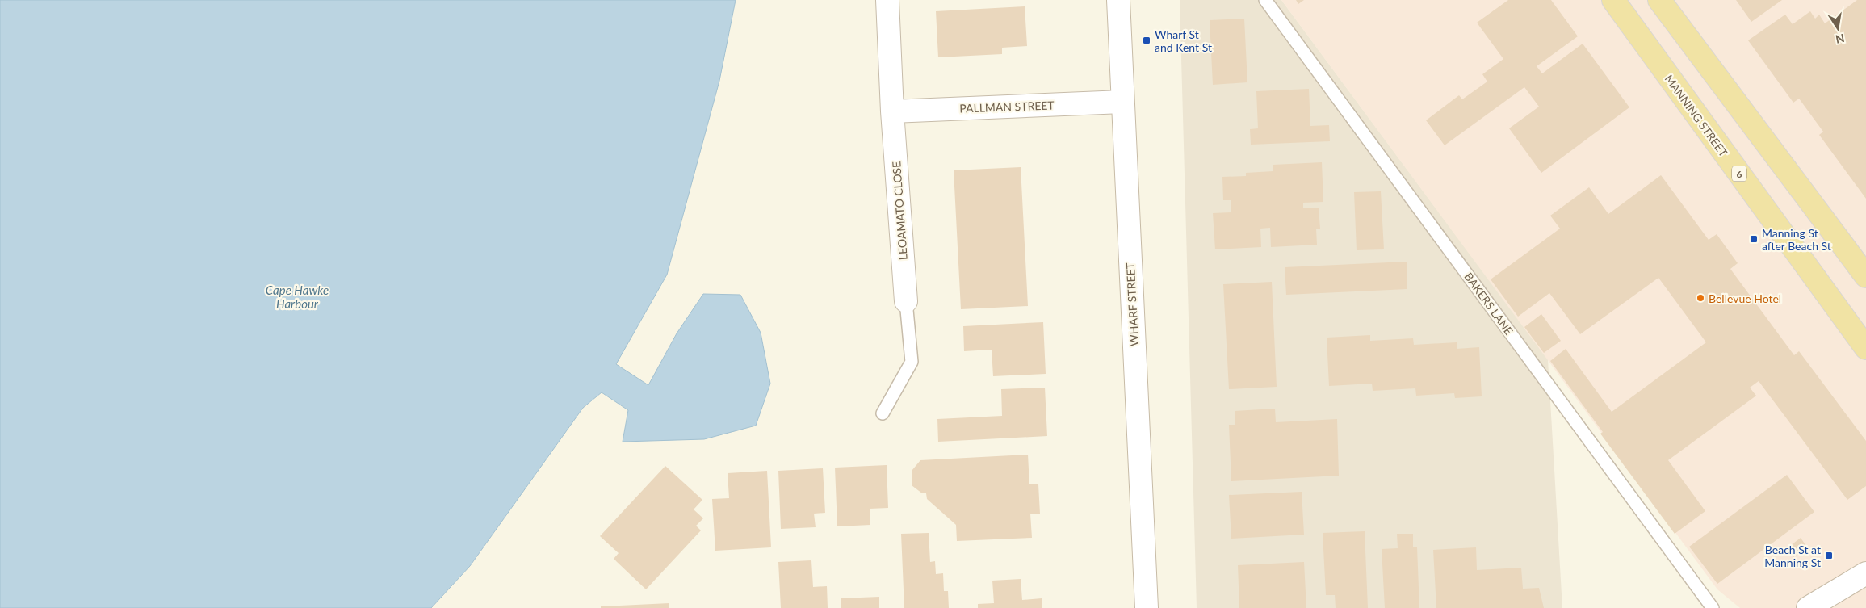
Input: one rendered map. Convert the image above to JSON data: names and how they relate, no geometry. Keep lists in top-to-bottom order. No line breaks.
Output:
{"streets":{"main road":["MANNING STREET","6"],"street":["PALLMAN STREET","LEOAMATO CLOSE","WHARF STREET"],"lane":["BAKERS LANE"]},"crossings":[["PALLMAN STREET","LEOAMATO CLOSE"],["PALLMAN STREET","WHARF STREET"]],"water":["Cape Hawke Harbour"],"places":{"transit":["Wharf St and Kent St","Manning St after Beach St","Beach St at Manning St"],"other":["Bellevue Hotel"]},"north":"bottom"}
